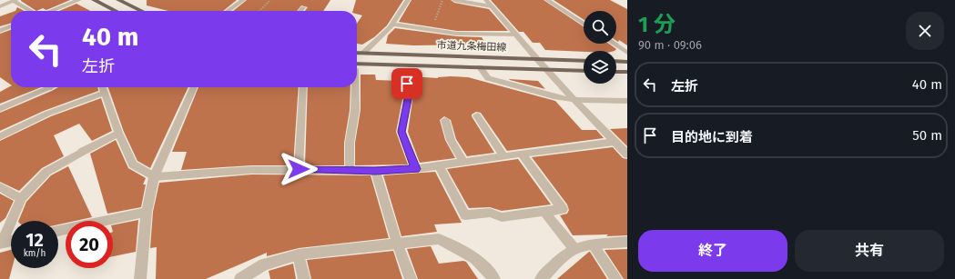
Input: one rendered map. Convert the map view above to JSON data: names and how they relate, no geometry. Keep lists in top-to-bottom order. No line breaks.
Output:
{"streets":{"main road":["市道九条梅田線"]},"page":{"heading":["1 分","90 m · 09:06"],"turn":["40 m","左折"],"list":[{"name":"左折","value":"40 m"},{"name":"目的地に到着","value":"50 m"}],"speed":"12 km/h","limit":"20","buttons":["終了","共有"]}}
